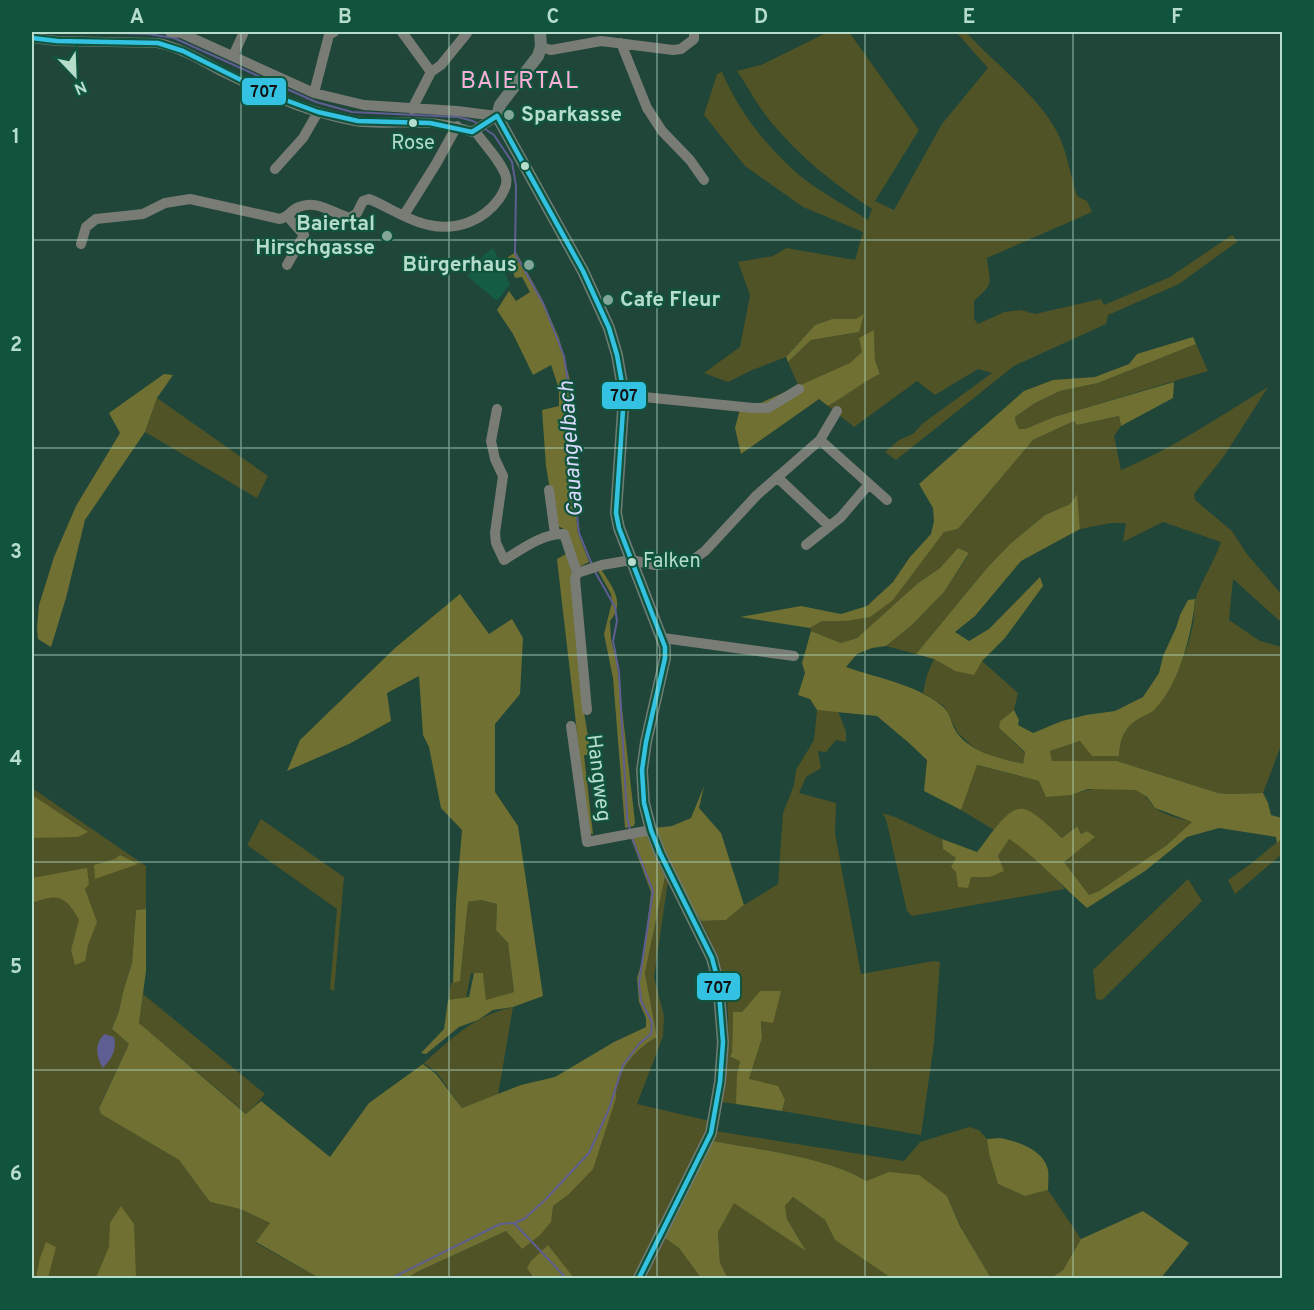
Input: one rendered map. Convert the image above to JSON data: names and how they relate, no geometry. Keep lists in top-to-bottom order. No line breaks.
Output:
{"streets":{"street":["Hangweg"]},"districts":["BAIERTAL"],"water":["Gauangelbach"],"places":["Sparkasse","Rose","Baiertal Hirschgasse","Bürgerhaus","Cafe Fleur","Falken"],"lines":["transit line 707"],"north":"bottom right","grid":{"columns":["A","B","C","D","E","F"],"rows":["1","2","3","4","5","6"]}}
